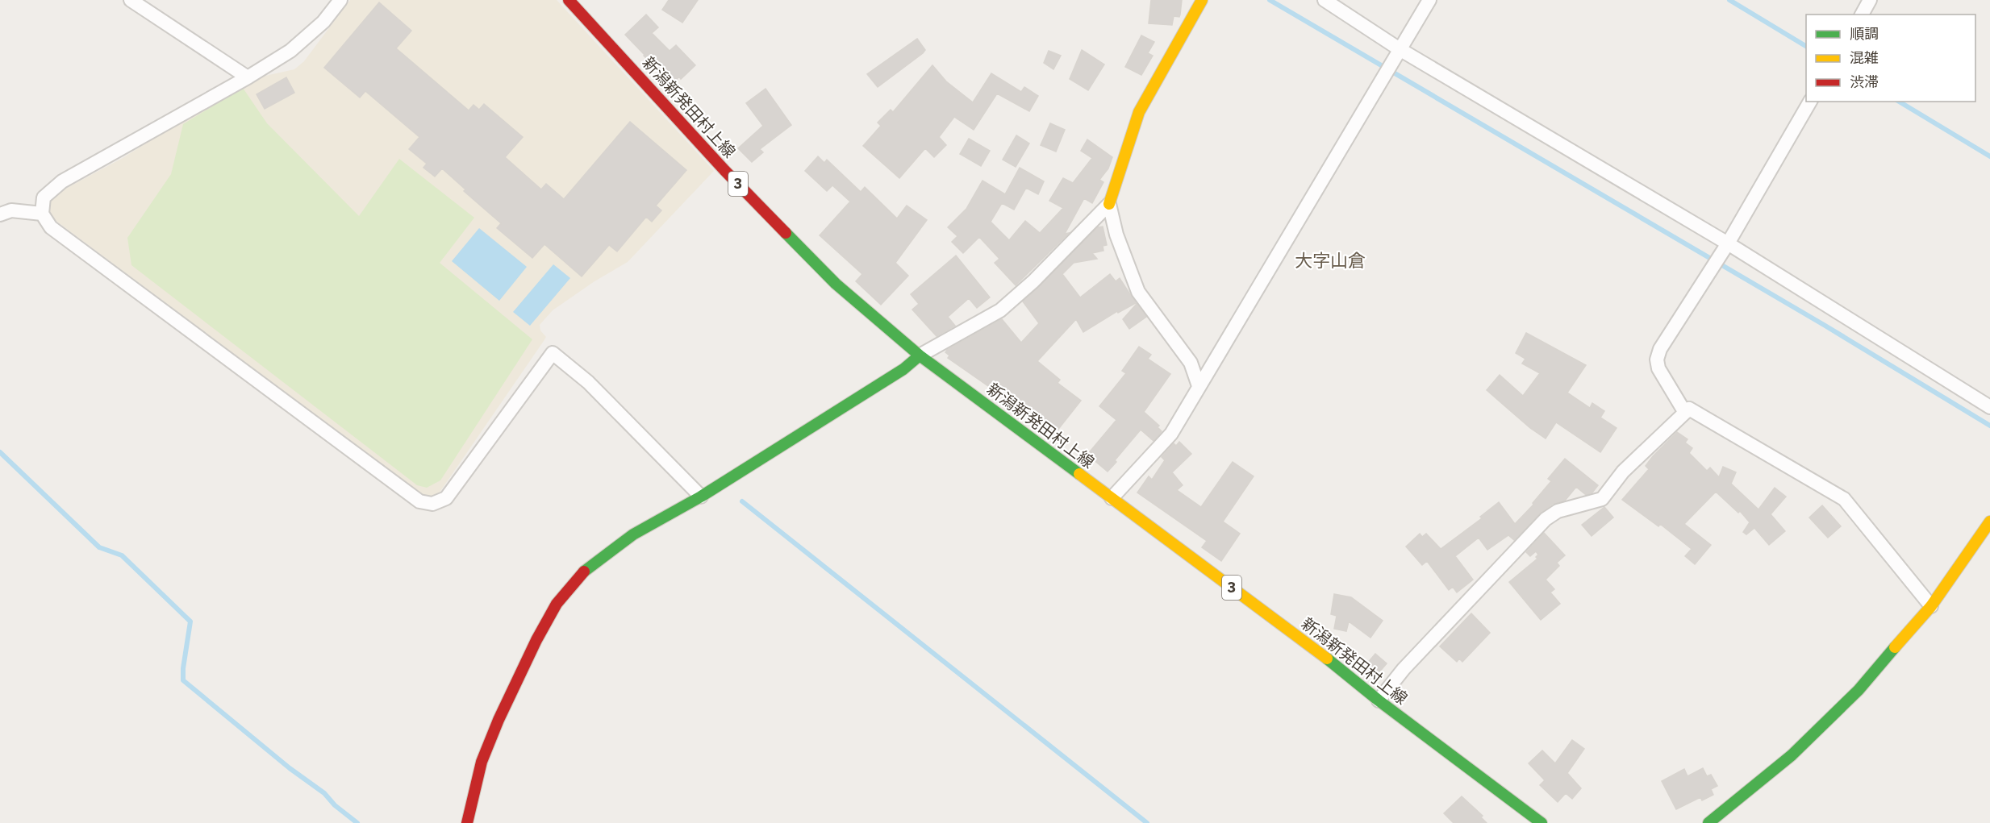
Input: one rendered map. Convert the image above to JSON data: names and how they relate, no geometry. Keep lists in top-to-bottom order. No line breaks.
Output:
{"streets":{"street":["新潟新発田村上線","3"]},"districts":["大字山倉"],"legend":["順調","混雑","渋滞"]}
